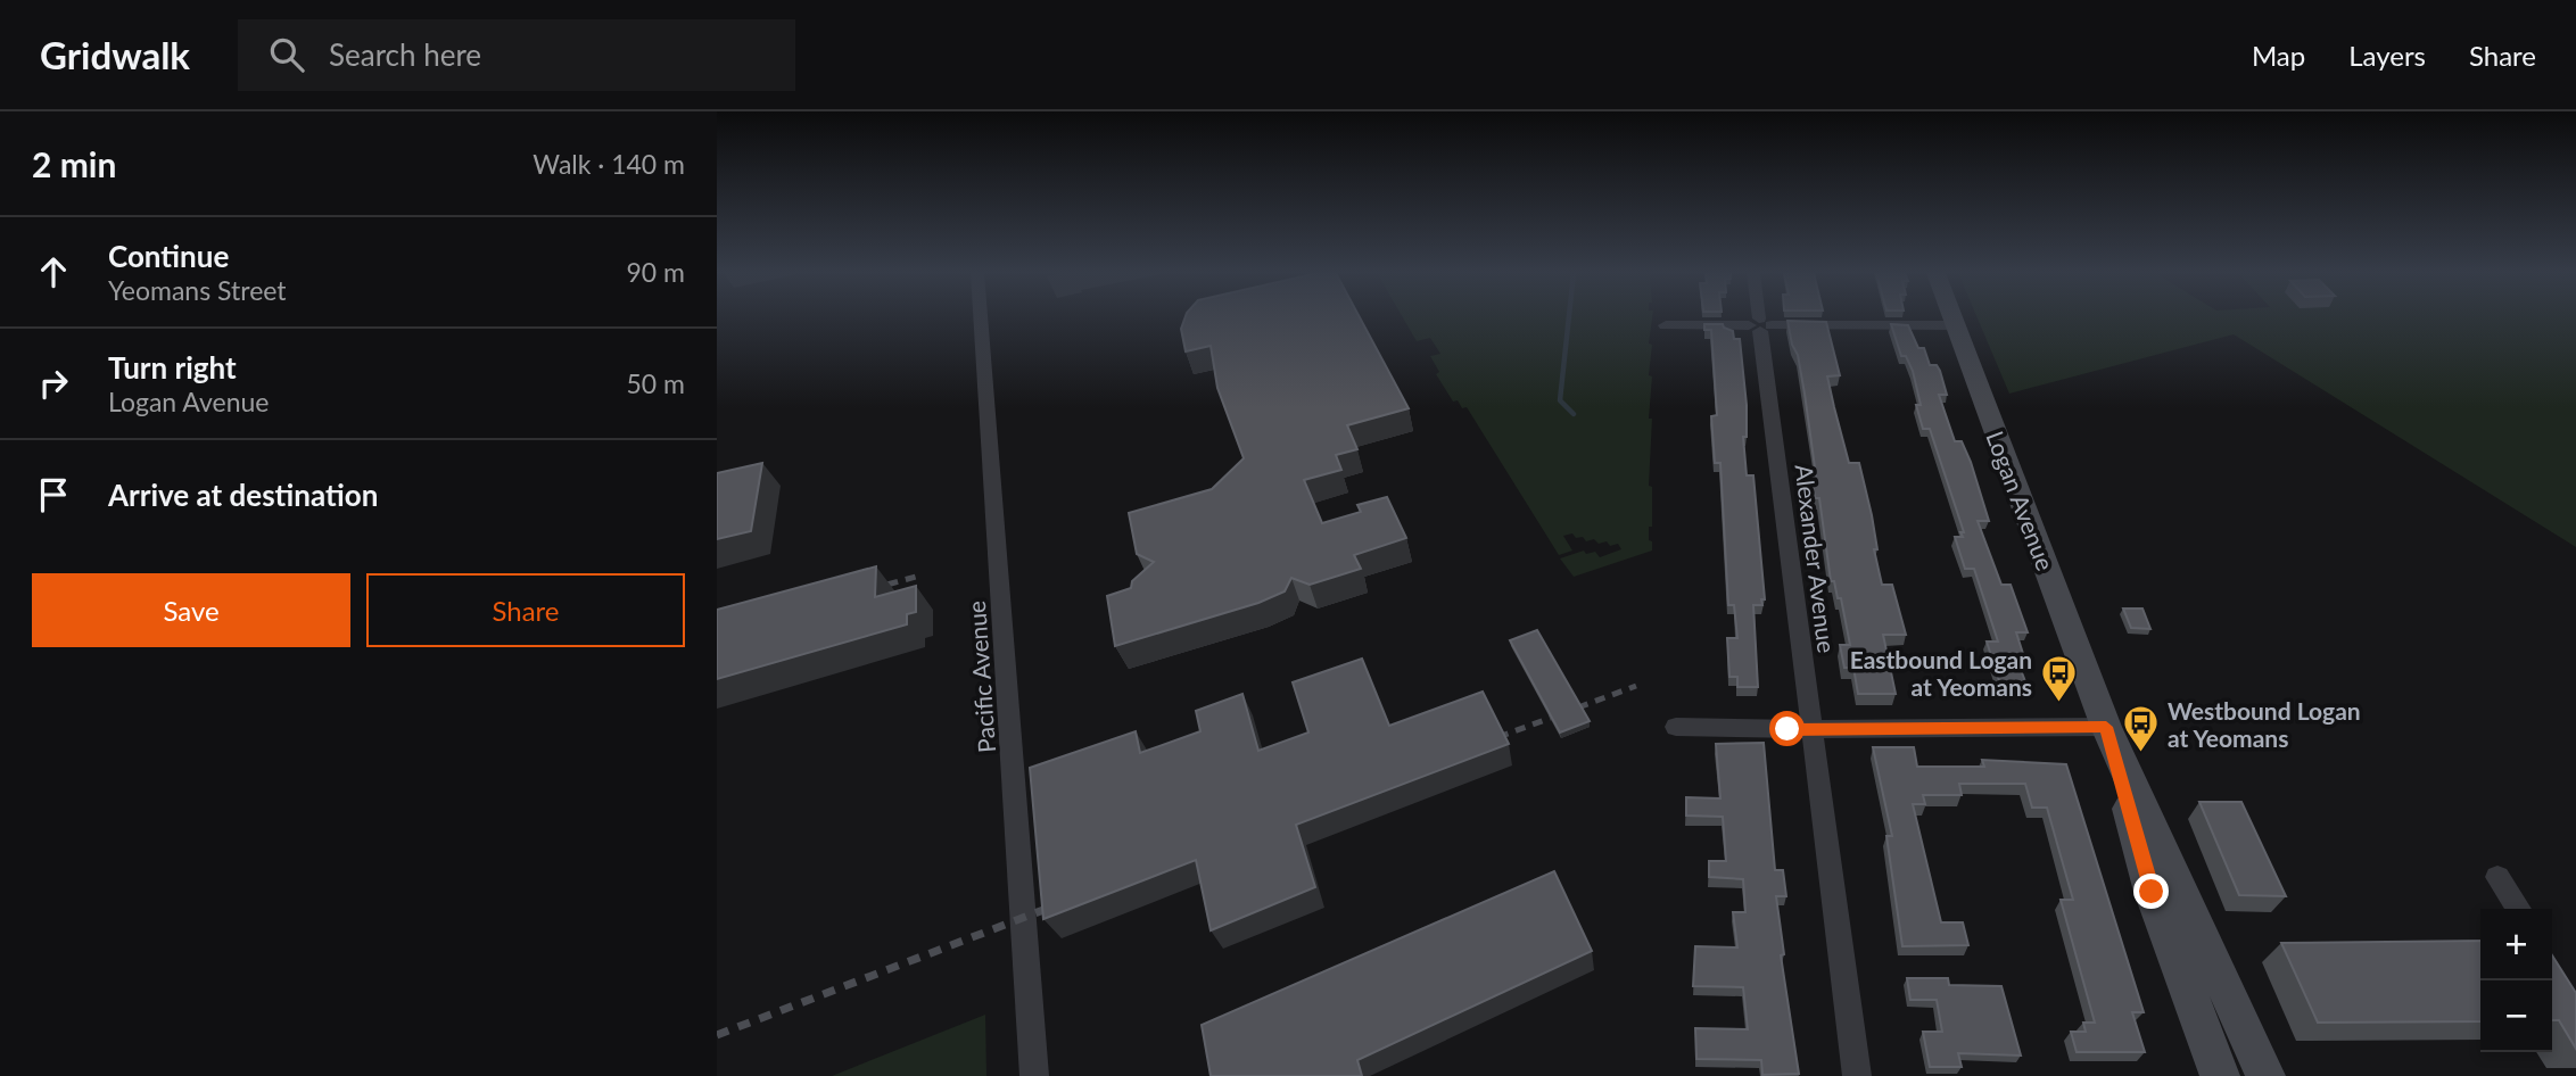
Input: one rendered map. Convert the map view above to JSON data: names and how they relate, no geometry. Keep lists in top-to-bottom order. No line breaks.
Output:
{"streets":{"main road":["Logan Avenue"],"street":["Alexander Avenue","Pacific Avenue"]},"places":{"bus stop":["Eastbound Logan at Yeomans","Westbound Logan at Yeomans"]},"page":{"header":"Gridwalk","search":"Search here","nav":["Map","Layers","Share"],"heading":["2 min","Walk · 140 m"],"list":[["Continue","Yeomans Street","90 m"],["Turn right","Logan Avenue","50 m"],"Arrive at destination"],"buttons":["Save","Share"],"map_buttons":["+","−"]}}
